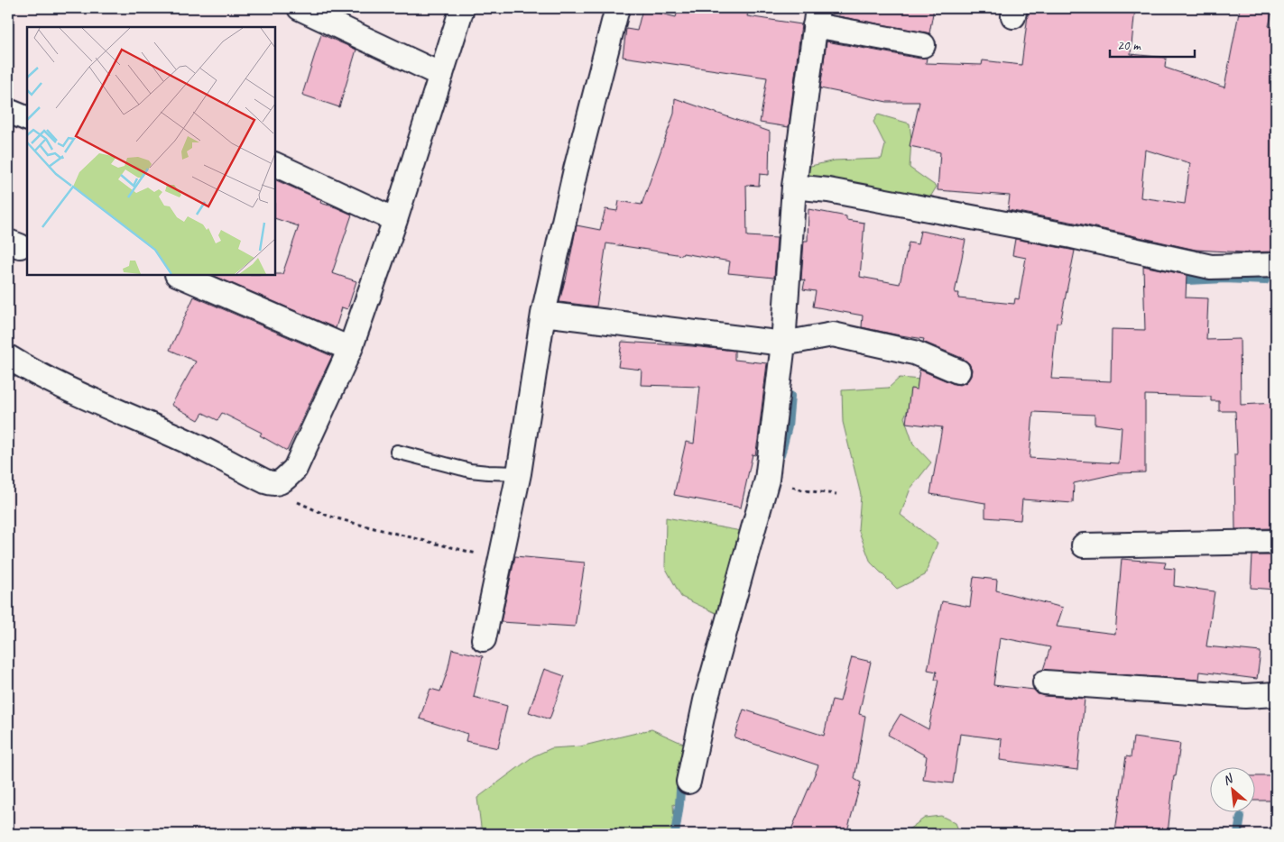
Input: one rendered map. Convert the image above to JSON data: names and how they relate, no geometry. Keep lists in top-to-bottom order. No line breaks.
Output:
{"scale_bar":"20 m","north":"top left"}
